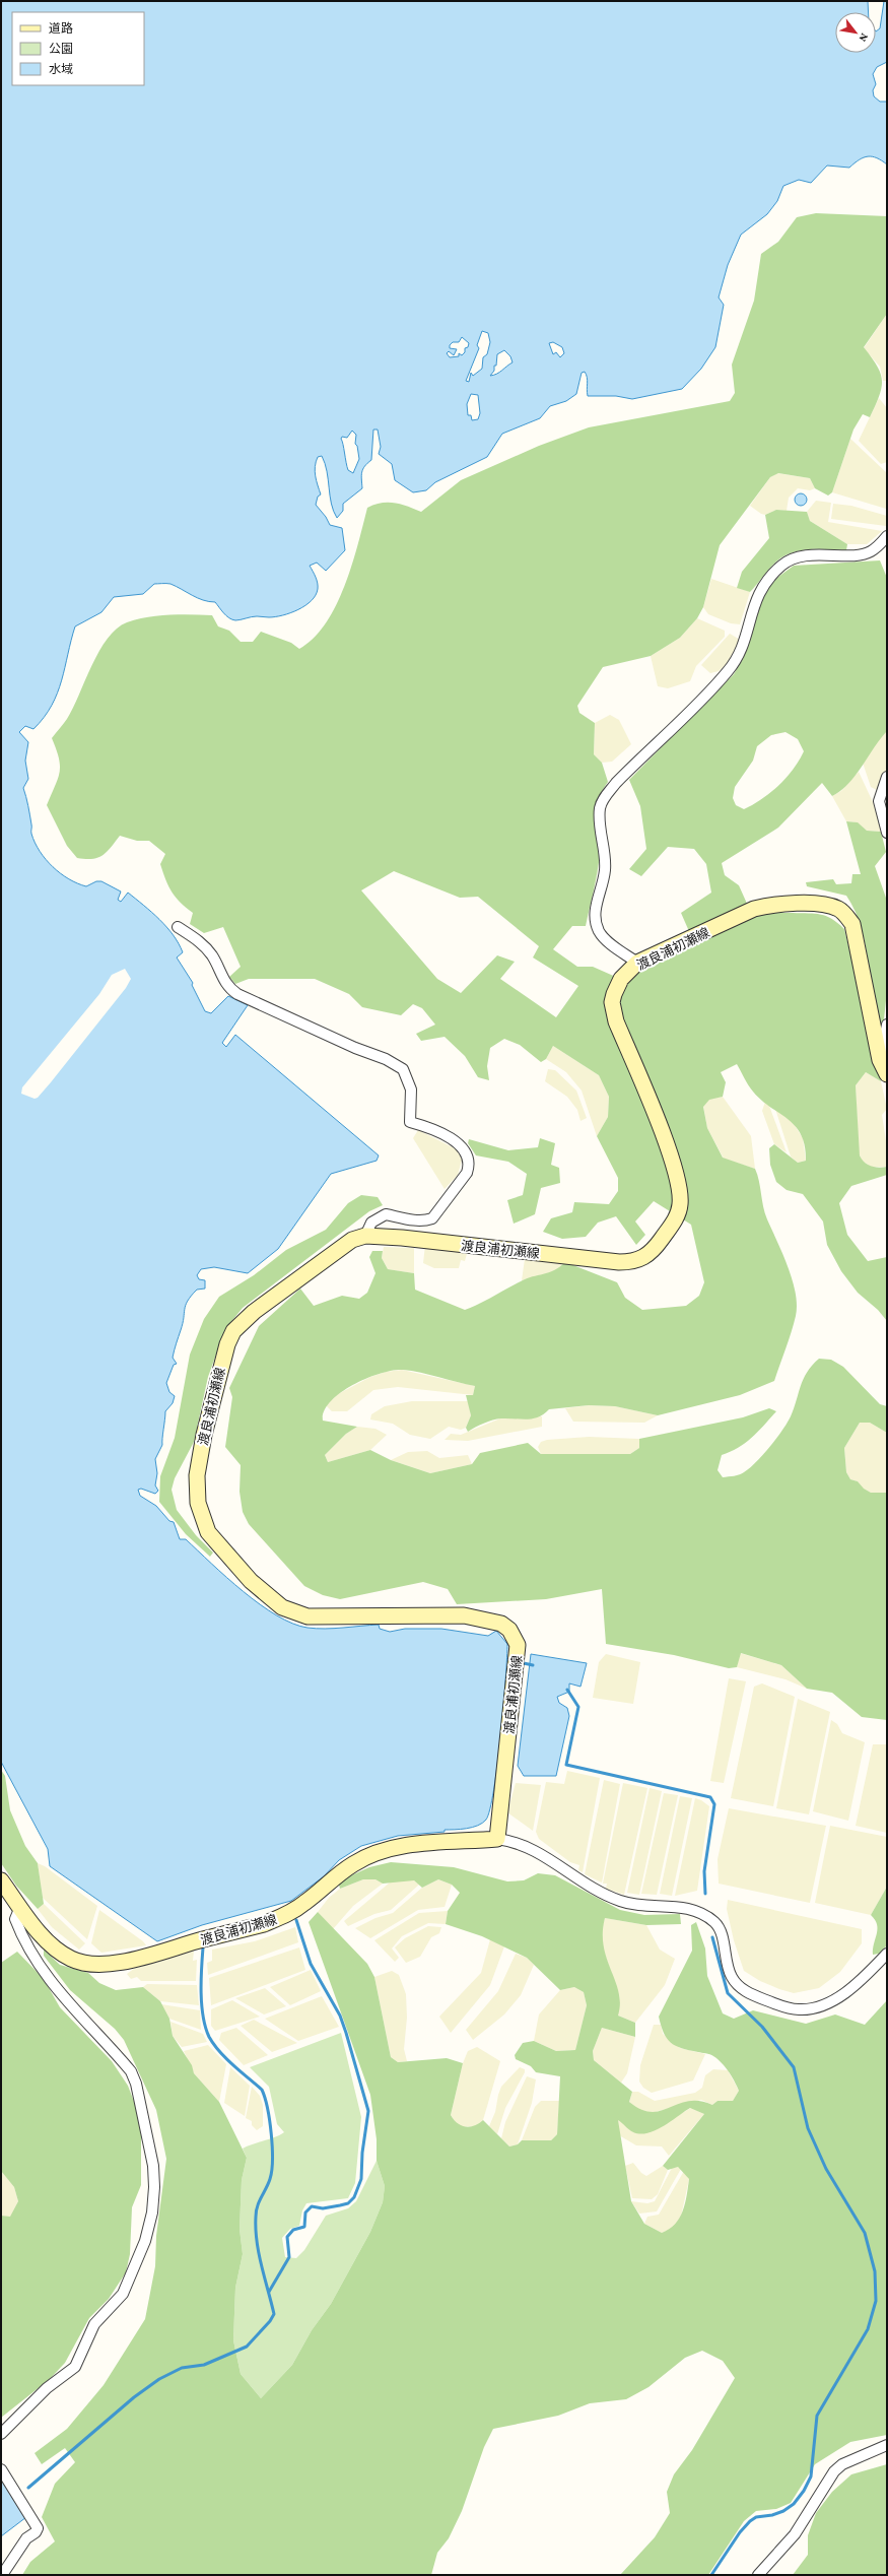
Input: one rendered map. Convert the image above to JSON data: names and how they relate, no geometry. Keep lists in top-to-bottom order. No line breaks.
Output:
{"streets":{"main road":["渡良浦初瀬線"]},"legend":["道路","公園","水域"],"north":"bottom right"}
